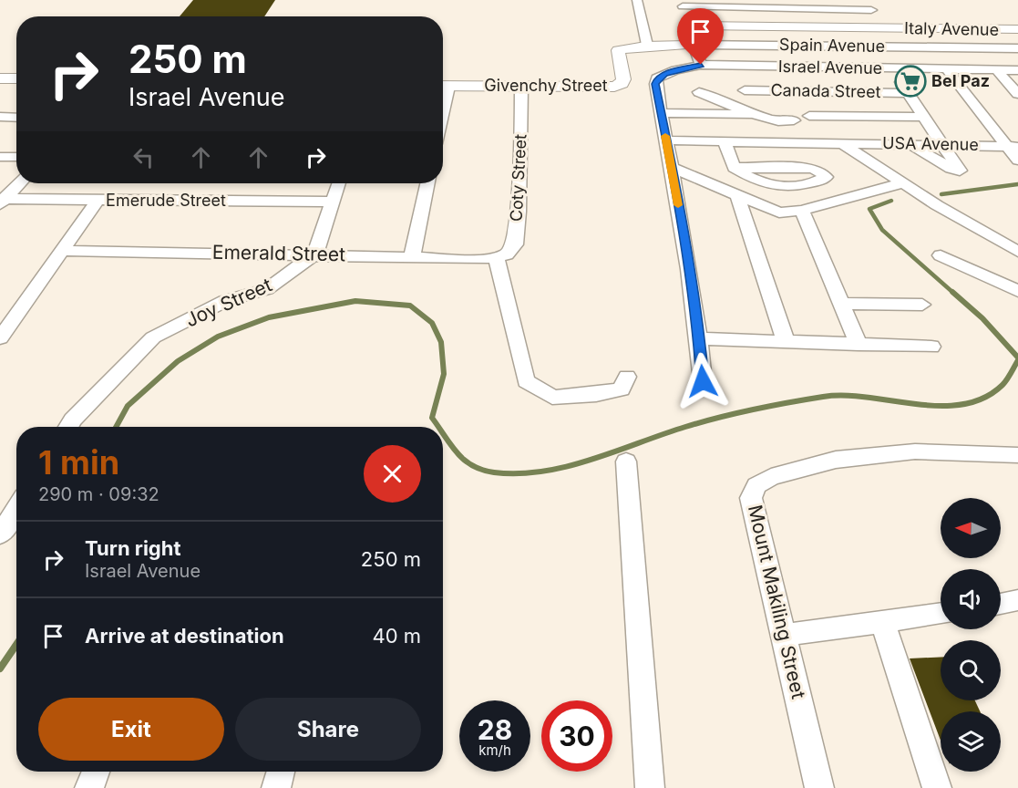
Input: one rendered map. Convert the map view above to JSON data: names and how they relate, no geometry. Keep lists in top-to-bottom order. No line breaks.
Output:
{"streets":{"street":["Italy Avenue","Spain Avenue","Israel Avenue","Givenchy Street","Canada Street","USA Avenue","Coty Street","Emerude Street","Emerald Street","Joy Street","Mount Makiling Street"]},"crossings":[["Spain Avenue","Givenchy Street"],["Givenchy Street","Coty Street"],["Coty Street","Emerald Street"],["Emerald Street","Joy Street"]],"places":{"supermarket":["Bel Paz"]},"north":"left","page":{"turn":["250 m","Israel Avenue"],"heading":["1 min","290 m · 09:32"],"list":[{"name":"Turn right","note":"Israel Avenue","value":"250 m"},{"name":"Arrive at destination","value":"40 m"}],"buttons":["Exit","Share"],"speed":"28 km/h","limit":"30"}}
